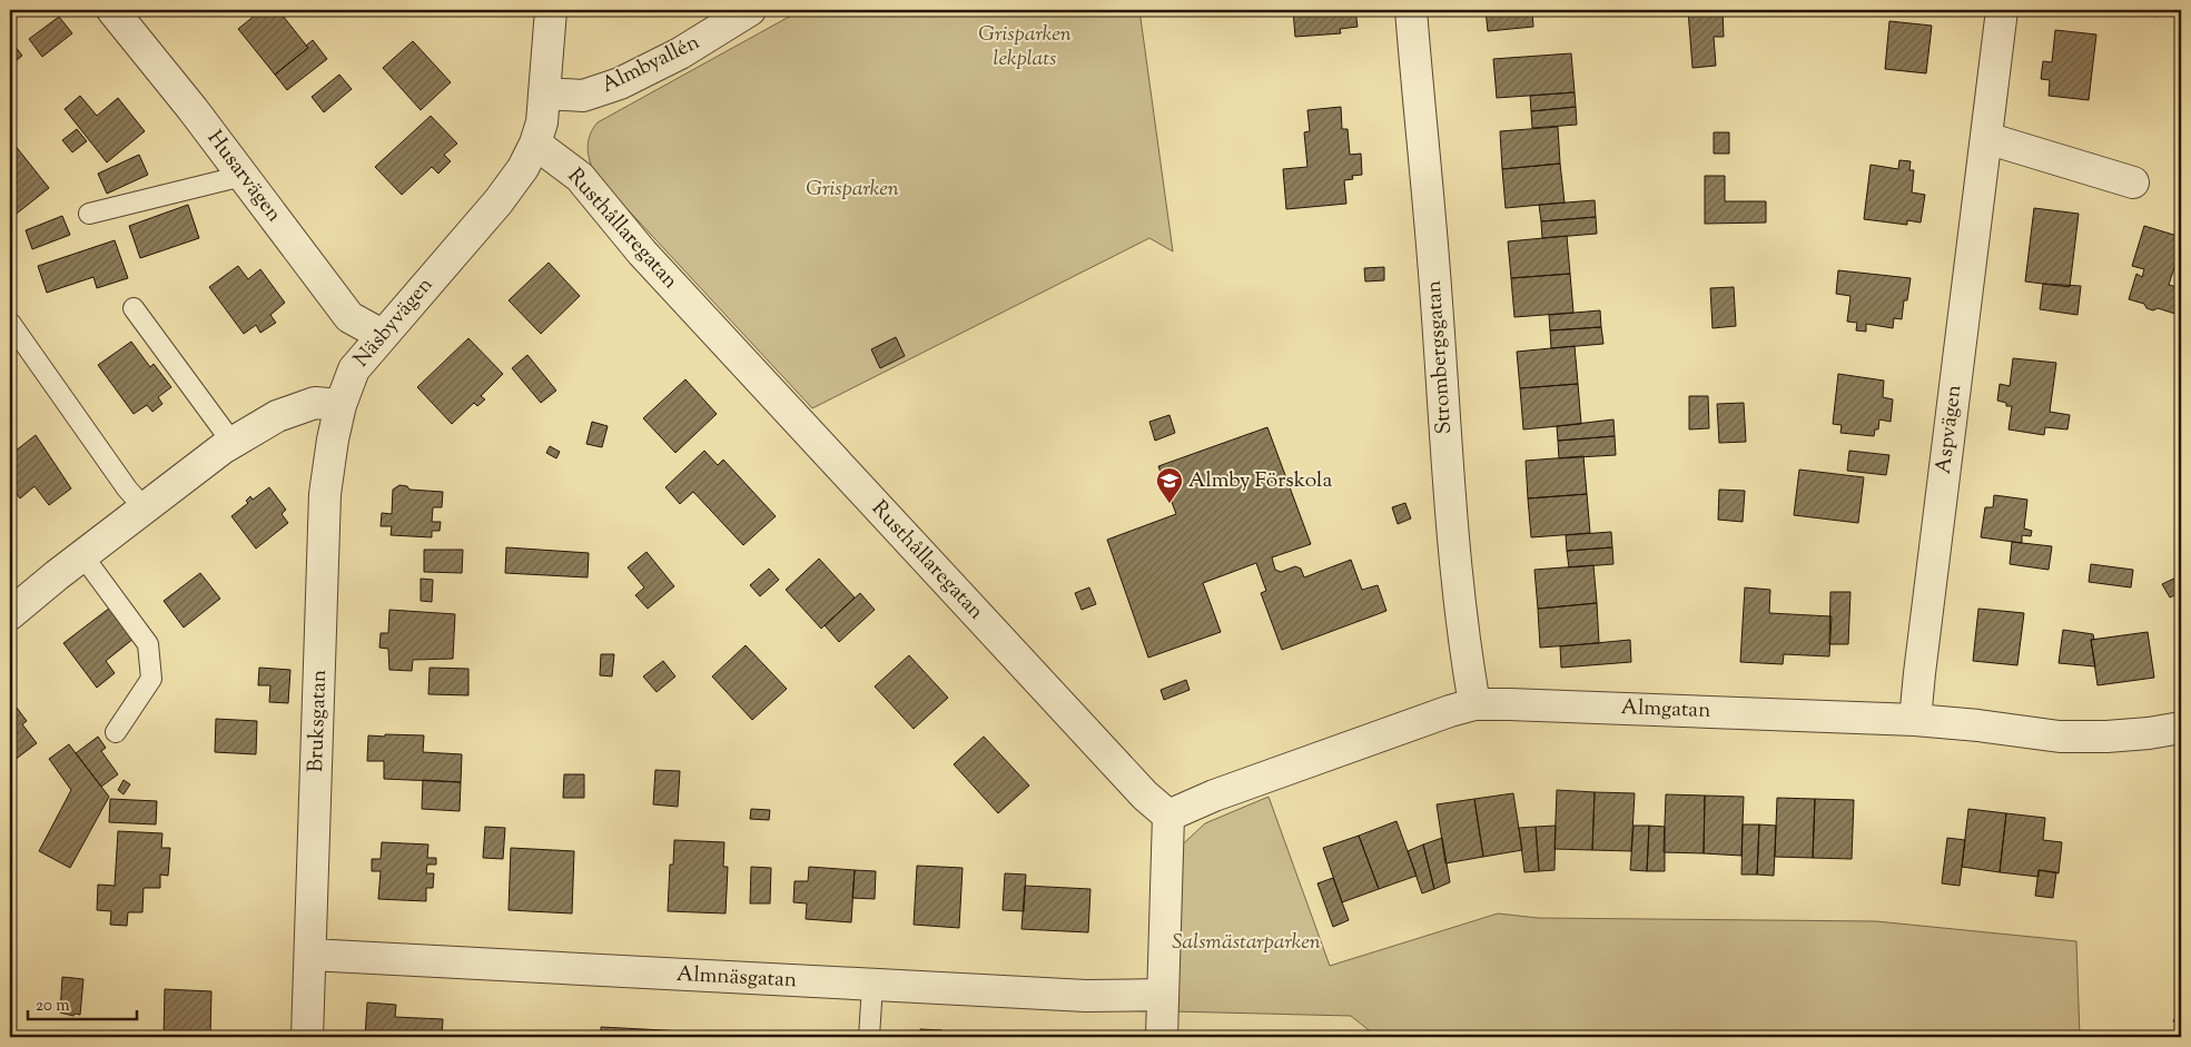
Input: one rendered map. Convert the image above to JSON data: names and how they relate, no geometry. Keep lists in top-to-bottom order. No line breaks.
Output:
{"streets":{"street":["Almbyallén","Husarvägen","Rusthållaregatan","Näsbyvägen","Strombergsgatan","Aspvägen","Almgatan","Bruksgatan","Almnäsgatan"]},"crossings":[["Almbyallén","Näsbyvägen"],["Husarvägen","Näsbyvägen"],["Rusthållaregatan","Näsbyvägen"],["Rusthållaregatan","Almgatan"],["Näsbyvägen","Bruksgatan"],["Strombergsgatan","Almgatan"],["Aspvägen","Almgatan"],["Bruksgatan","Almnäsgatan"]],"parks":["Grisparken lekplats","Grisparken","Salsmästarparken"],"places":{"school or university":["Almby Förskola"]},"scale_bar":"20 m"}
